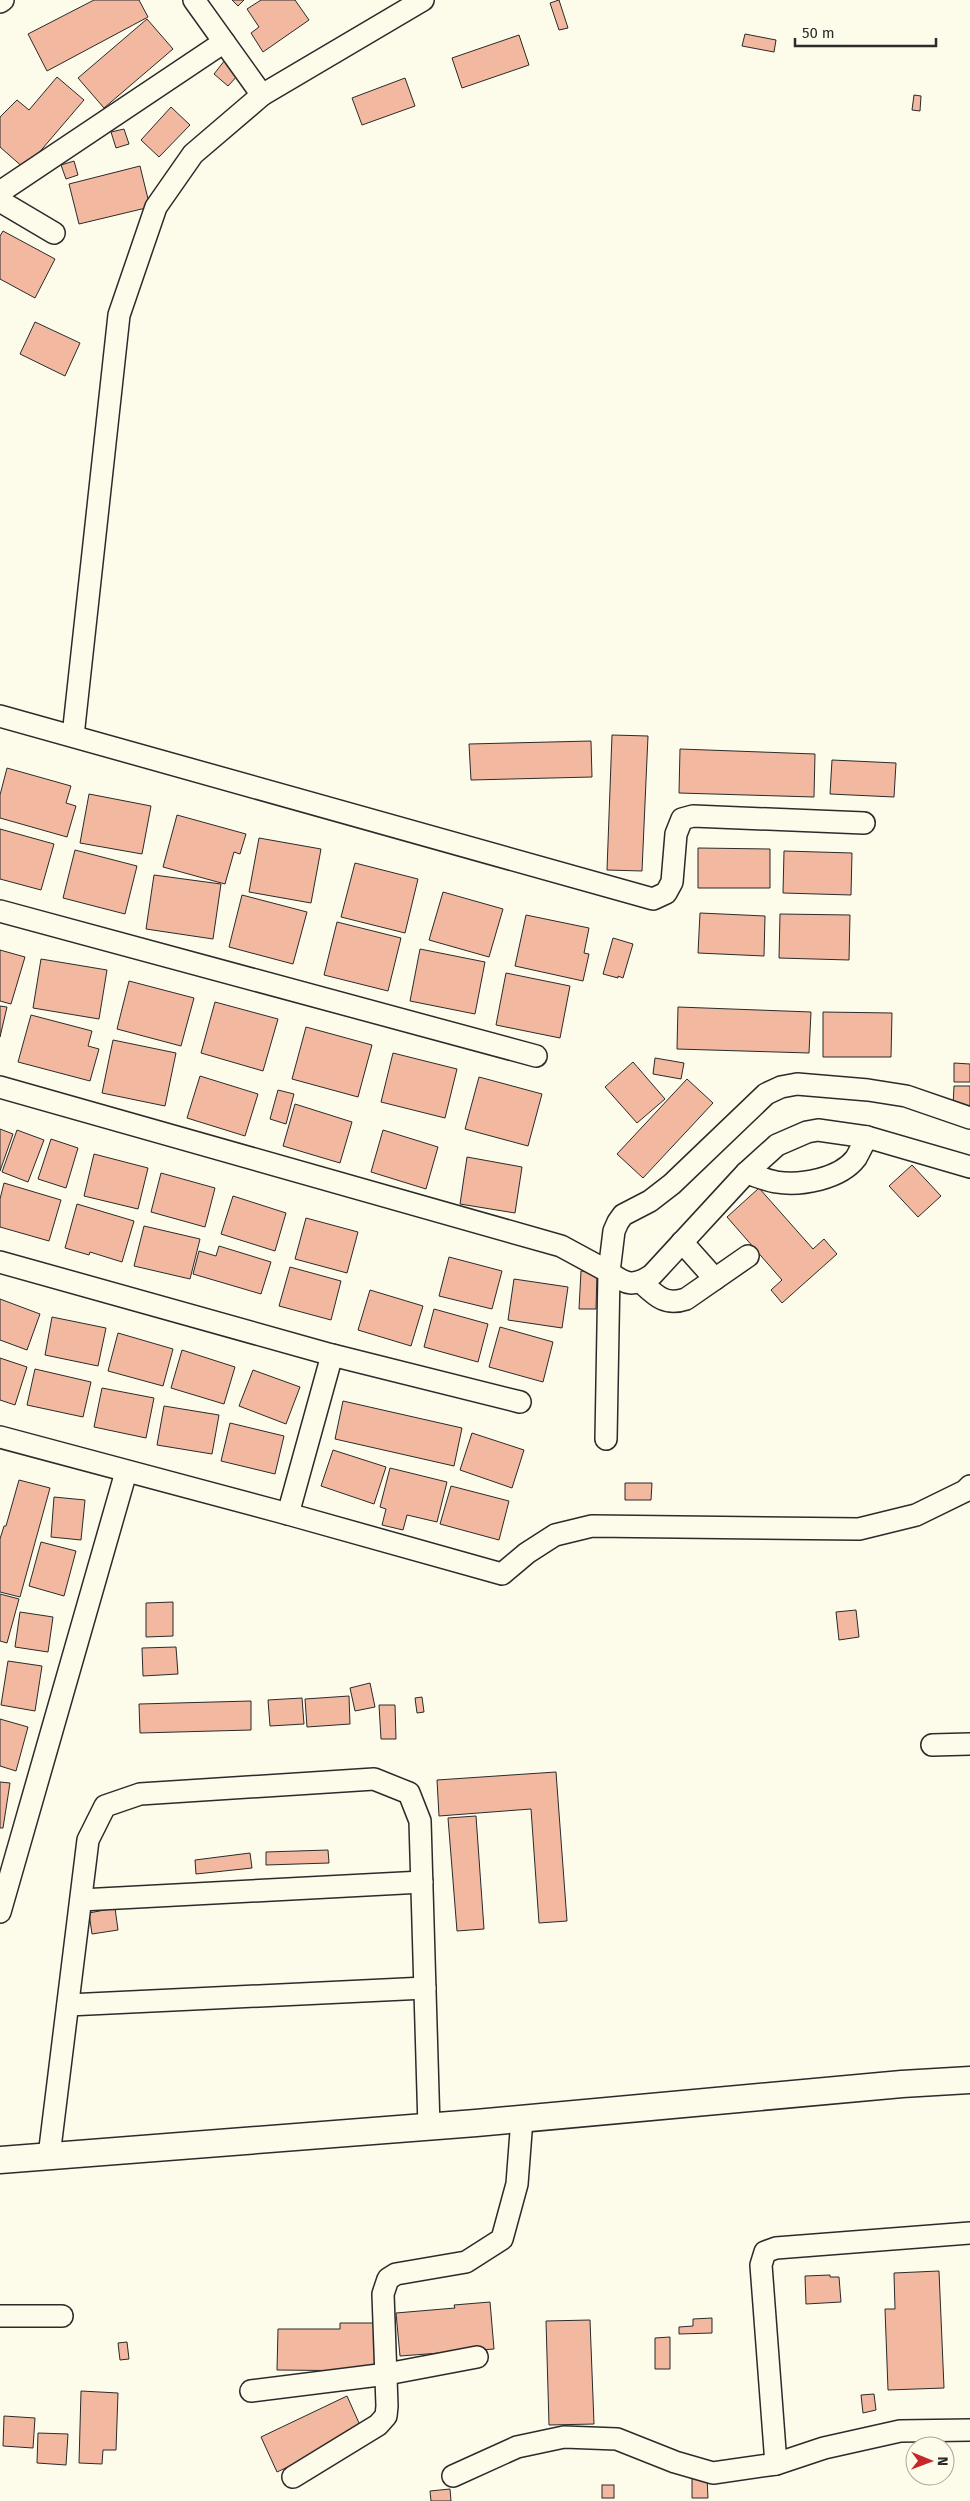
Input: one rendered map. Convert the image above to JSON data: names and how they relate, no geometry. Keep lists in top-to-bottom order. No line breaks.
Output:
{"scale_bar":"50 m","north":"right"}
